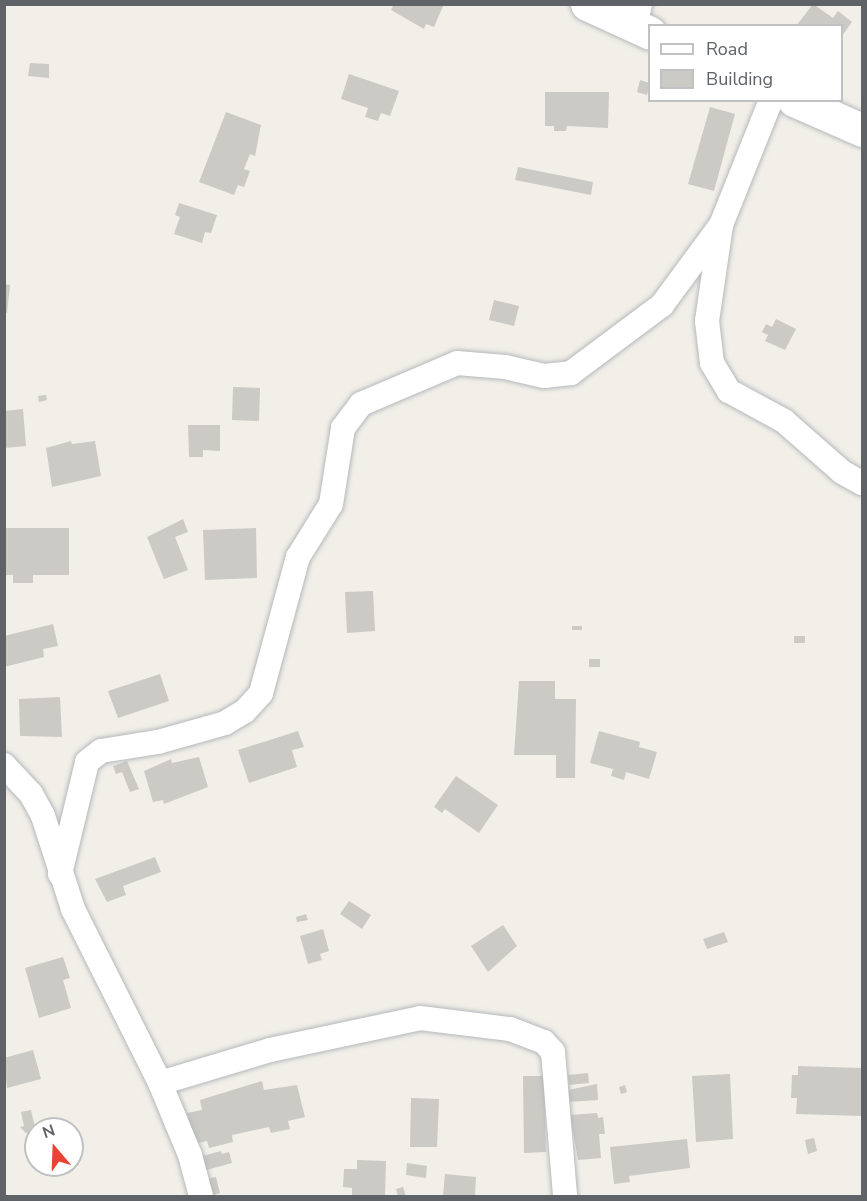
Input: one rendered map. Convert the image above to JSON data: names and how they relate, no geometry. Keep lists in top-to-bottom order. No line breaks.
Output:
{"legend":["Road","Building"],"north":"top"}
